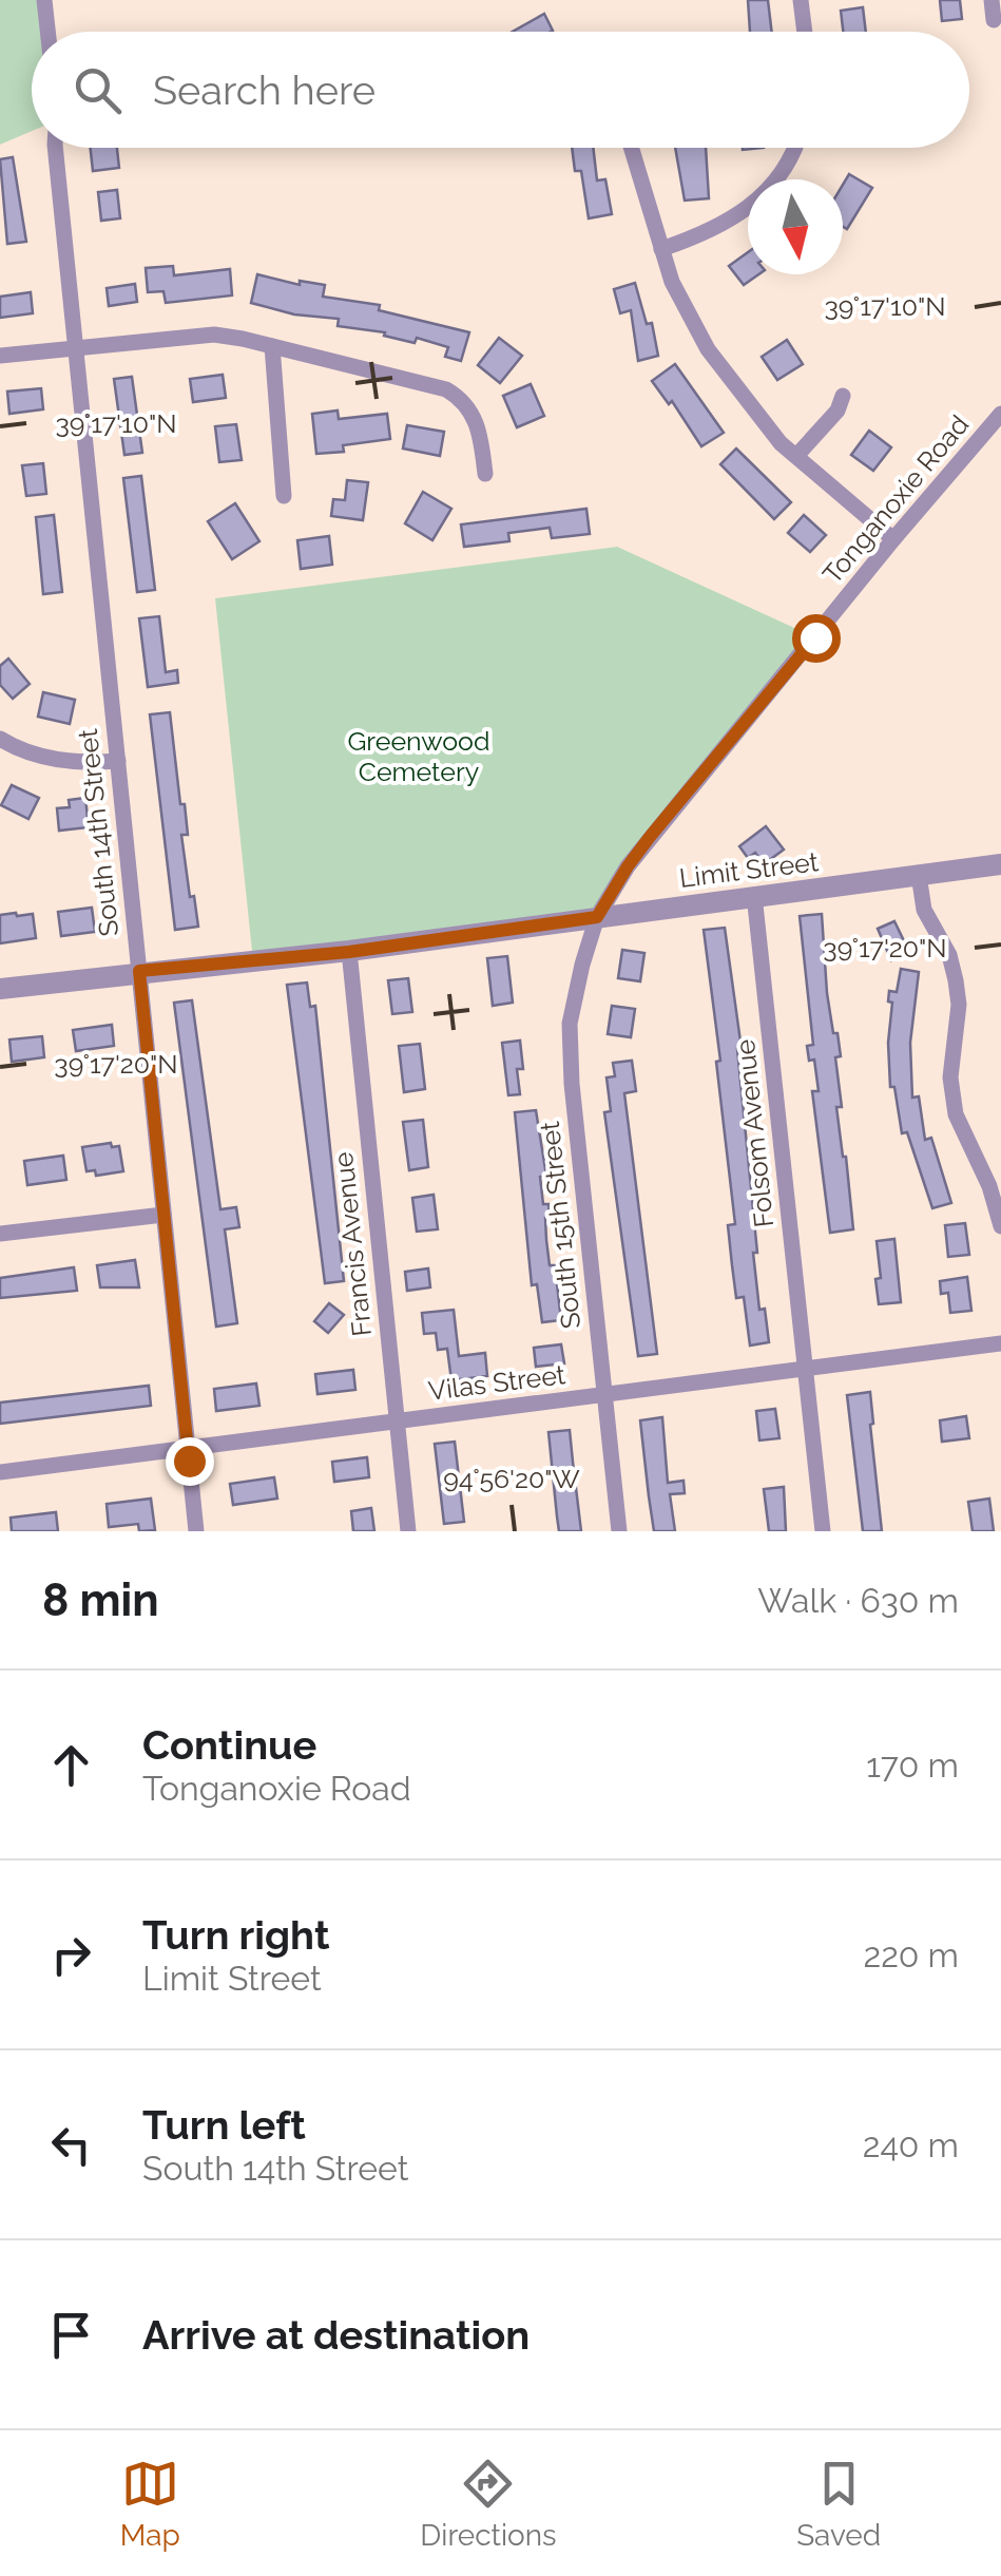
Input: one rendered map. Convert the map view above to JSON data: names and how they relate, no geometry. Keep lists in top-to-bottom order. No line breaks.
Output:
{"streets":{"street":["Tonganoxie Road","South 14th Street","Limit Street","Folsom Avenue","South 15th Street","Francis Avenue","Vilas Street"]},"crossings":[["Tonganoxie Road","Limit Street"],["Tonganoxie Road","South 15th Street"],["South 14th Street","Limit Street"],["South 14th Street","Vilas Street"],["Limit Street","Folsom Avenue"],["Limit Street","South 15th Street"],["Limit Street","Francis Avenue"],["Folsom Avenue","Vilas Street"],["South 15th Street","Vilas Street"],["Francis Avenue","Vilas Street"]],"parks":["Greenwood Cemetery"],"north":"bottom","page":{"search":"Search here","heading":["8 min","Walk · 630 m"],"list":[["Continue","Tonganoxie Road","170 m"],["Turn right","Limit Street","220 m"],["Turn left","South 14th Street","240 m"],"Arrive at destination"],"nav":["Map","Directions","Saved"]},"coordinates":["39°17'10\"N","39°17'20\"N","94°56'20\"W"]}
